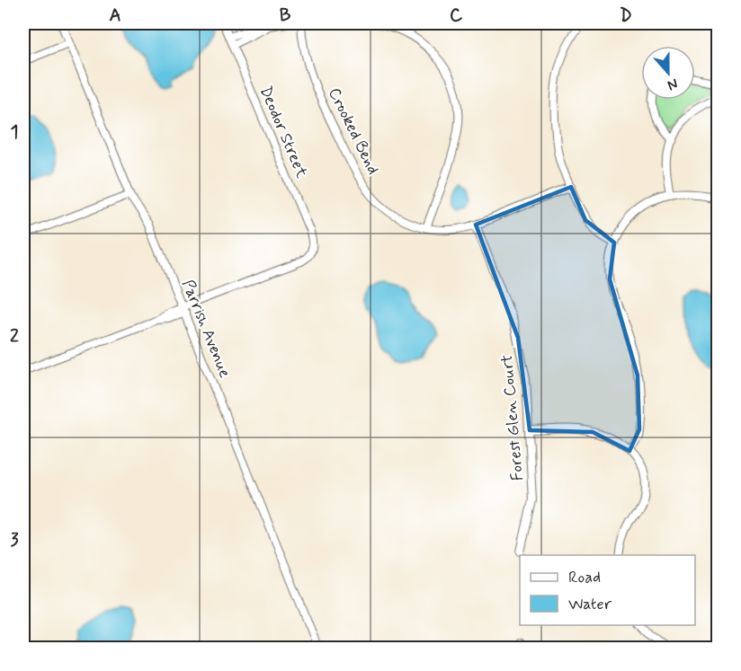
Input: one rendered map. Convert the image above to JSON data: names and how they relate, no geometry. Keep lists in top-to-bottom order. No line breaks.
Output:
{"streets":{"street":["Crooked Bend","Deodor Street","Parrish Avenue","Forest Glen Court"]},"crossings":[["Crooked Bend","Forest Glen Court"],["Deodor Street","Parrish Avenue"]],"legend":["Road","Water"],"north":"bottom","grid":{"columns":["A","B","C","D"],"rows":["1","2","3"]}}
